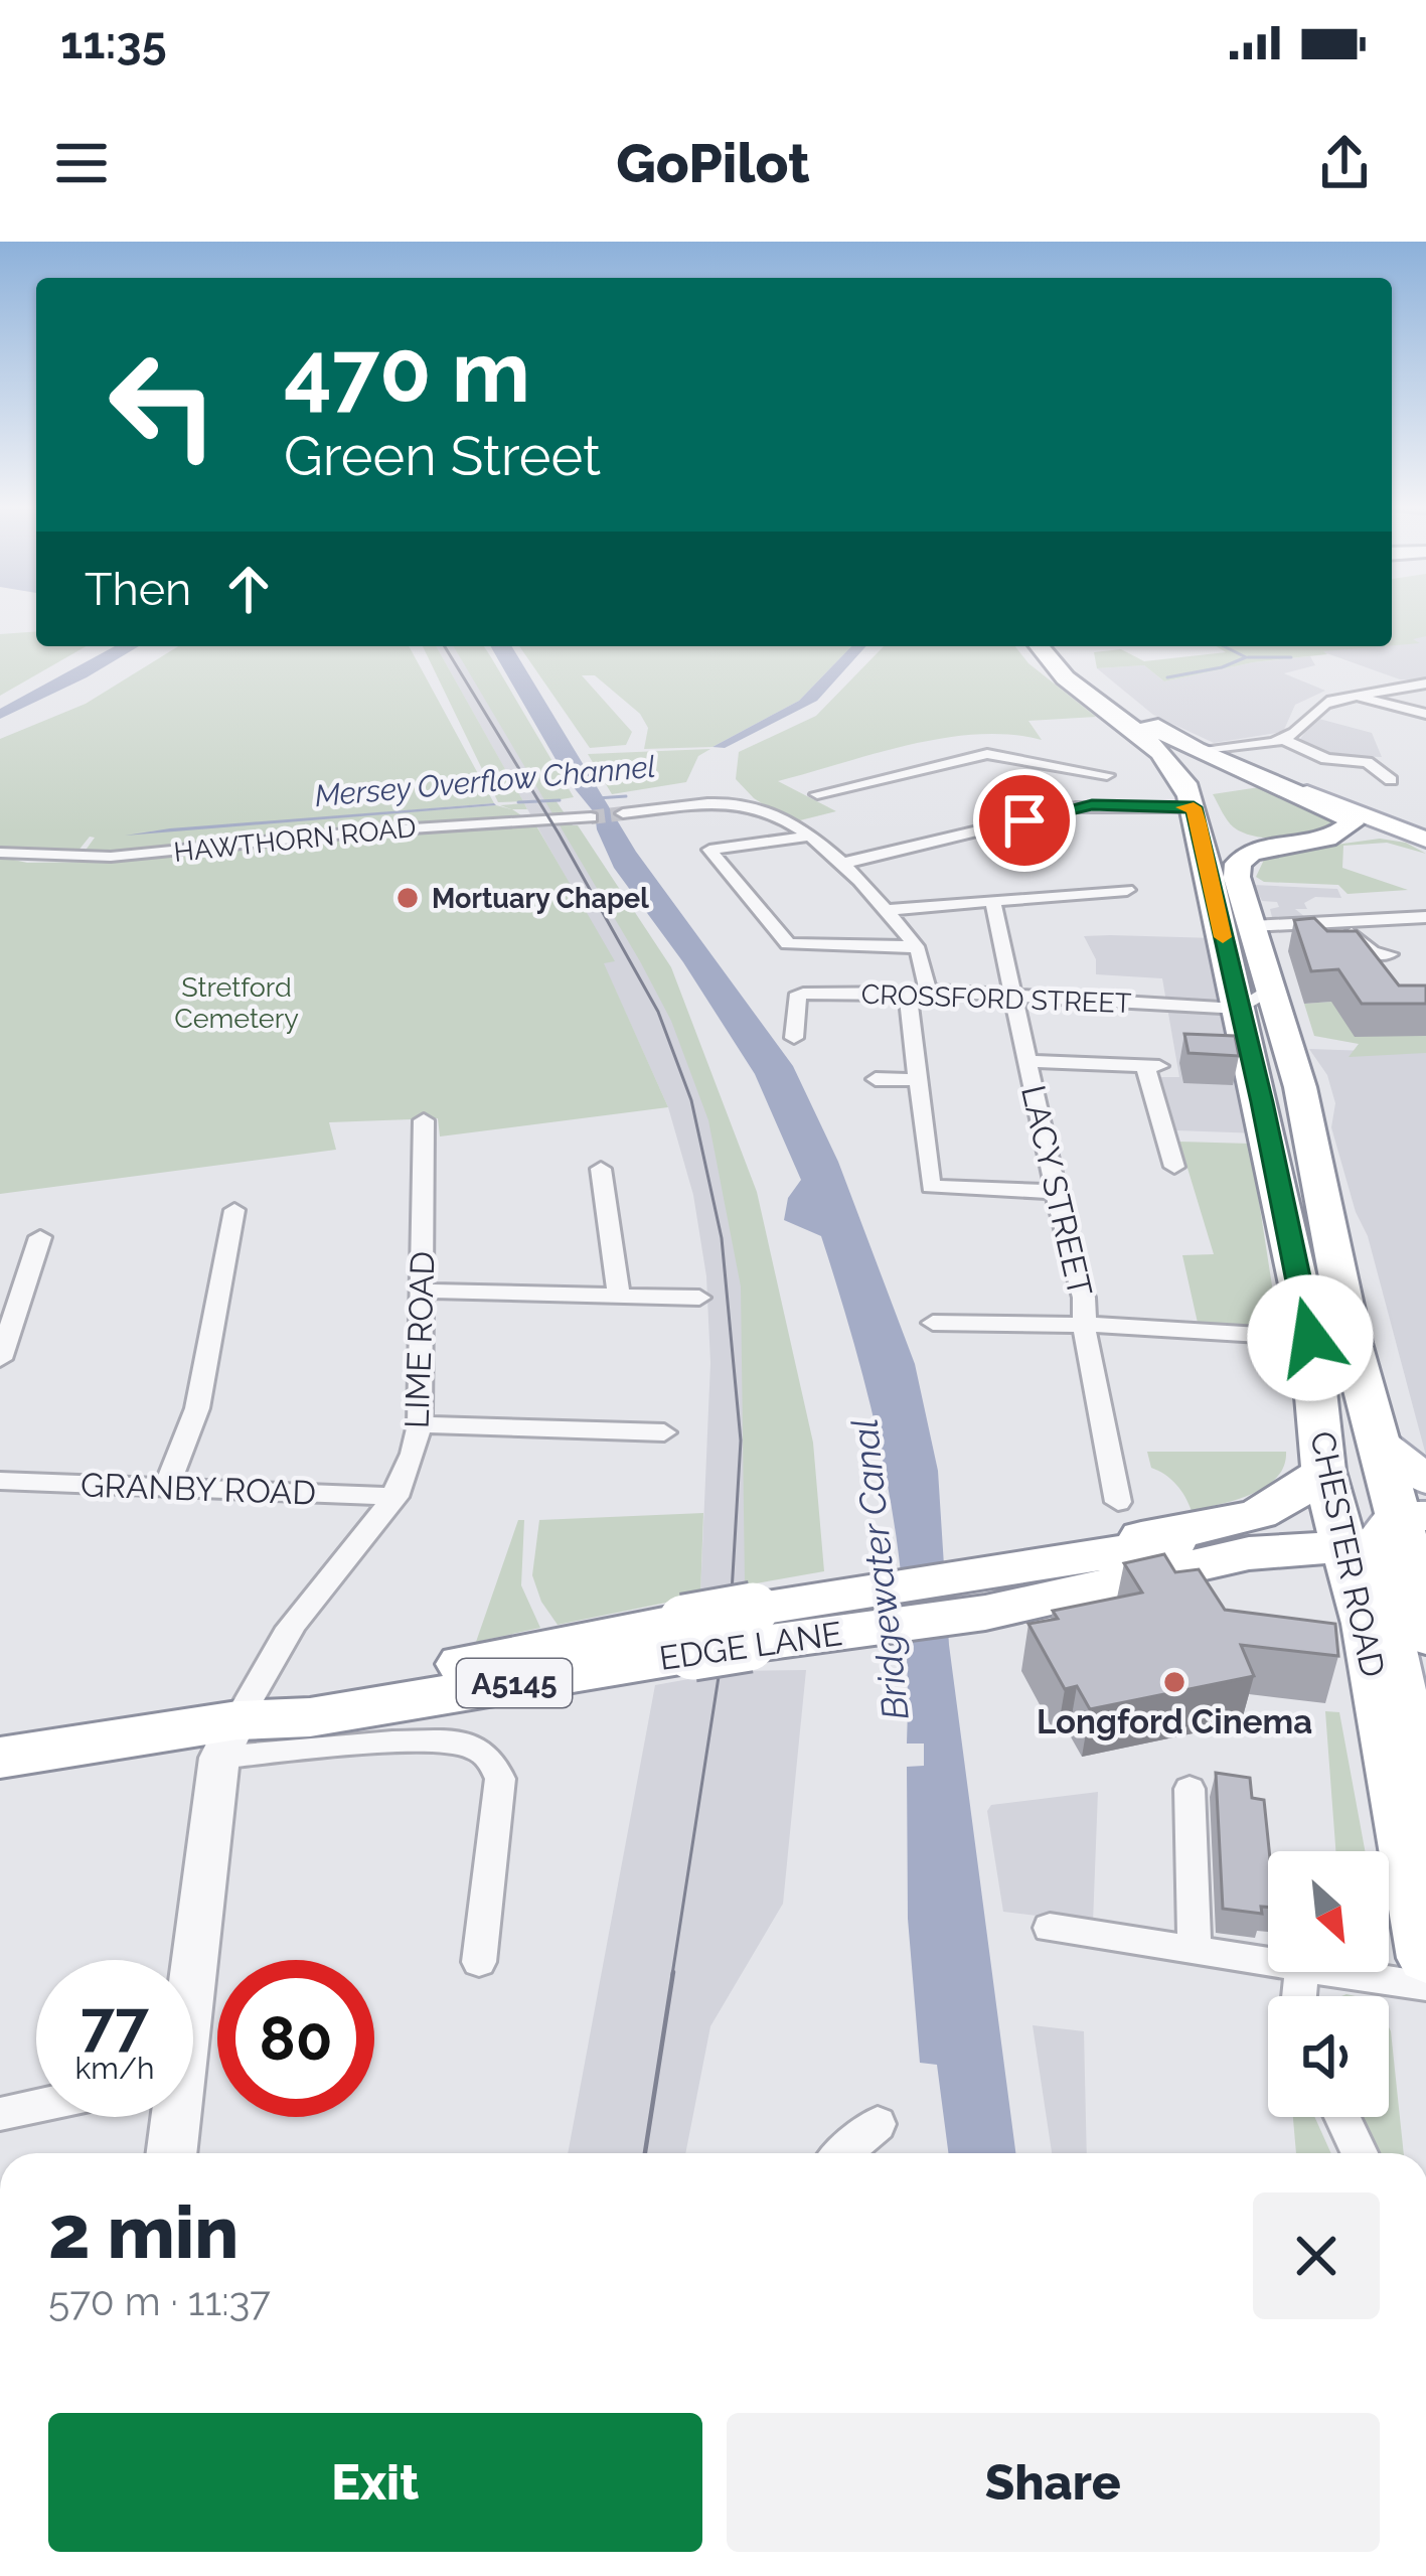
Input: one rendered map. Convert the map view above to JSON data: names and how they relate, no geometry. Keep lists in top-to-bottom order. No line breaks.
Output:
{"streets":{"highway":["CHESTER ROAD","EDGE LANE","A5145"],"street":["HAWTHORN ROAD","CROSSFORD STREET","LACY STREET","LIME ROAD","GRANBY ROAD"]},"crossings":[["CROSSFORD STREET","LACY STREET"],["CROSSFORD STREET","CHESTER ROAD"],["LIME ROAD","GRANBY ROAD"],["LIME ROAD","EDGE LANE"],["CHESTER ROAD","EDGE LANE"],["CHESTER ROAD","A5145"],["EDGE LANE","A5145"]],"water":["Mersey Overflow Channel","Bridgewater Canal"],"parks":["Stretford Cemetery"],"places":["Mortuary Chapel","Longford Cinema"],"north":"bottom right","page":{"status":"11:35","header":"GoPilot","turn":["470 m","Green Street"],"then":"Then","speed":"77 km/h","limit":"80","heading":["2 min","570 m · 11:37"],"buttons":["Exit","Share"]}}
